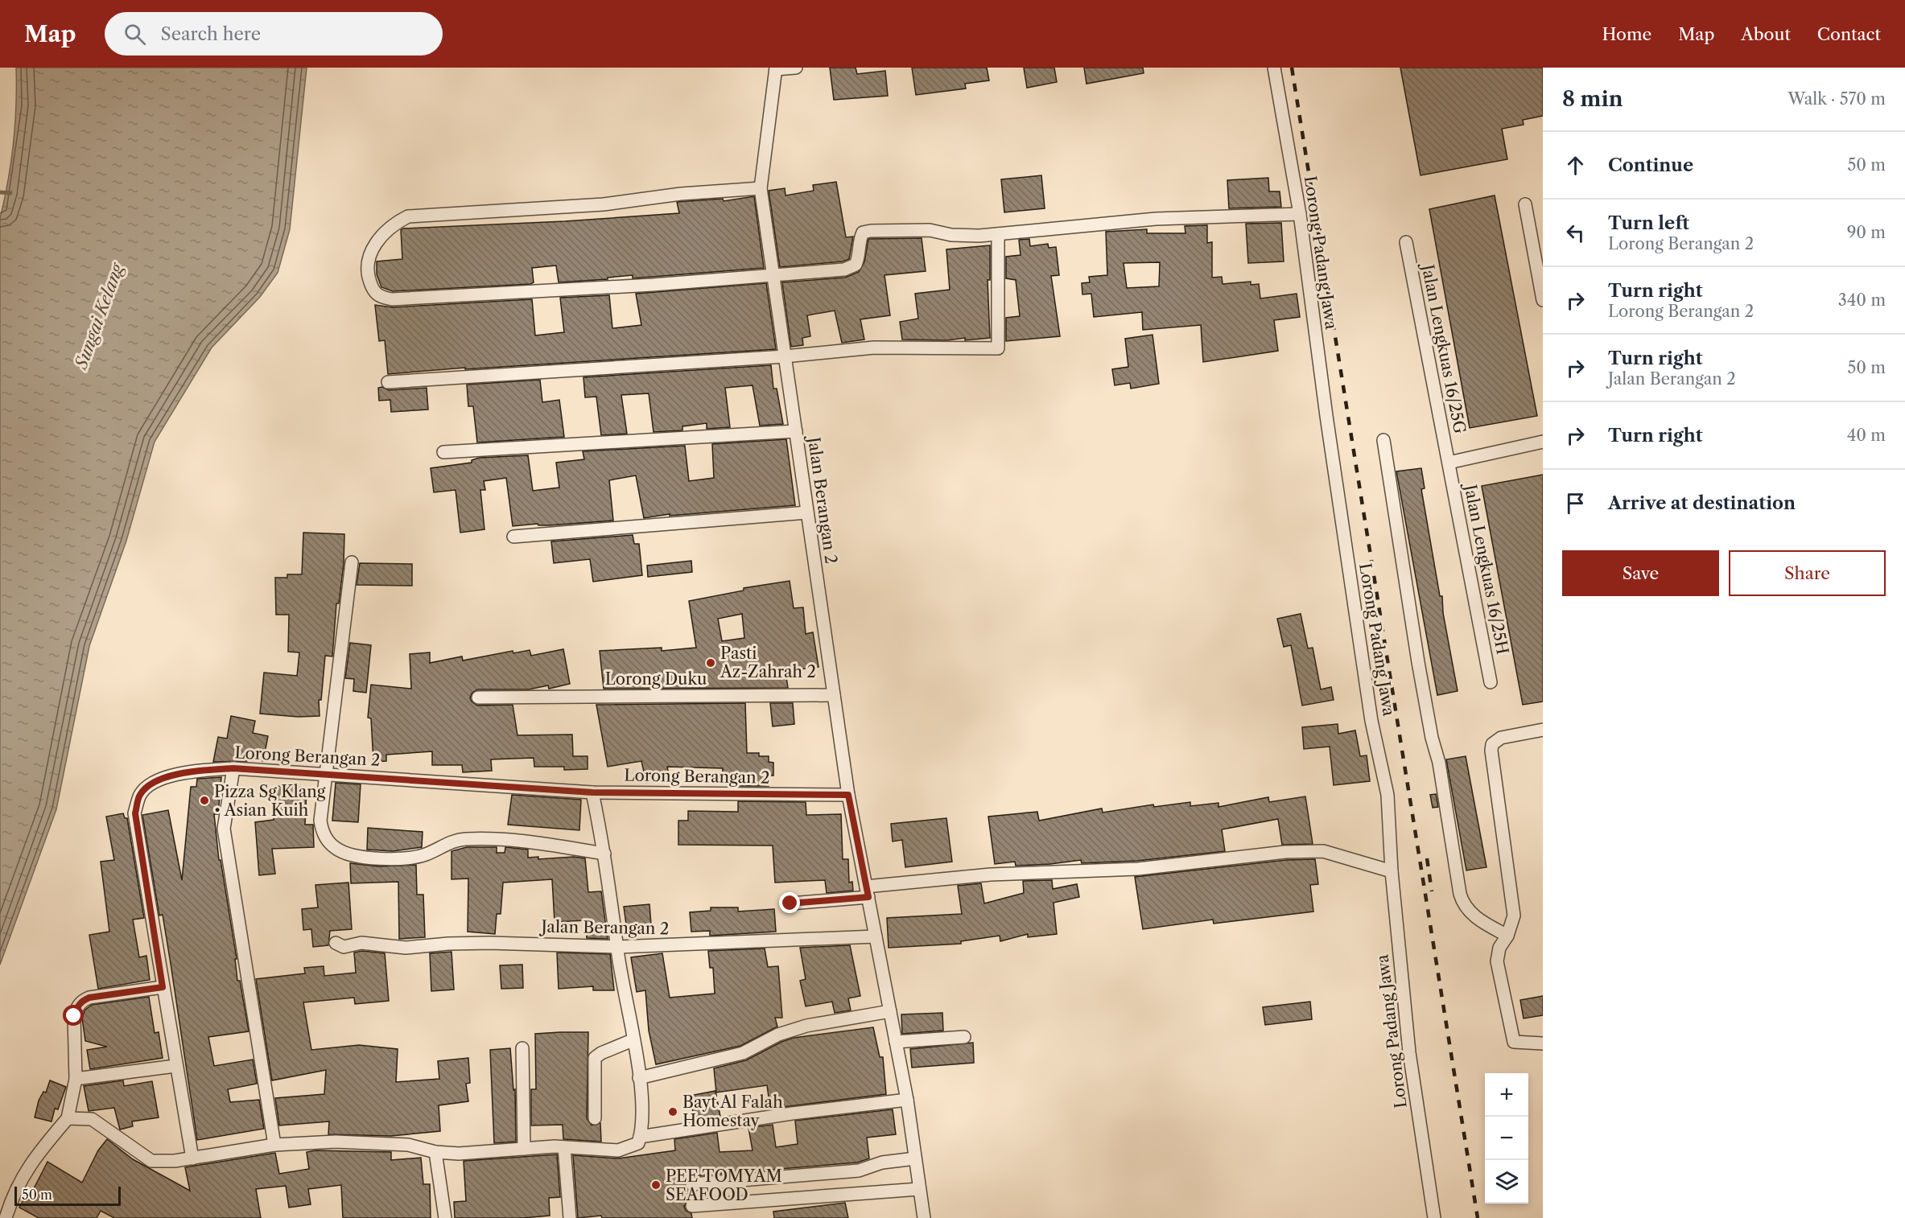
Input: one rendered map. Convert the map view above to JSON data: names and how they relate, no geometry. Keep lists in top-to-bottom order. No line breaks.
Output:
{"streets":{"street":["Lorong Padang Jawa","Jalan Lengkuas 16/25G","Jalan Berangan 2","Jalan Lengkuas 16/25H","Lorong Duku","Lorong Berangan 2"]},"crossings":[["Jalan Lengkuas 16/25G","Jalan Lengkuas 16/25H"],["Jalan Berangan 2","Lorong Duku"],["Jalan Berangan 2","Lorong Berangan 2"]],"water":["Sungai Kelang"],"places":["Pasti Az-Zahrah 2","Pizza Sg Klang • Asian Kuih","Bayt Al Falah Homestay","PEE TOMYAM SEAFOOD"],"scale_bar":"50 m","page":{"header":"Map","search":"Search here","nav":["Home","Map","About","Contact"],"heading":["8 min","Walk · 570 m"],"list":[["Continue","50 m"],["Turn left","Lorong Berangan 2","90 m"],["Turn right","Lorong Berangan 2","340 m"],["Turn right","Jalan Berangan 2","50 m"],["Turn right","40 m"],"Arrive at destination"],"buttons":["Save","Share"],"map_buttons":["+","−"],"scale":"50 m"}}
